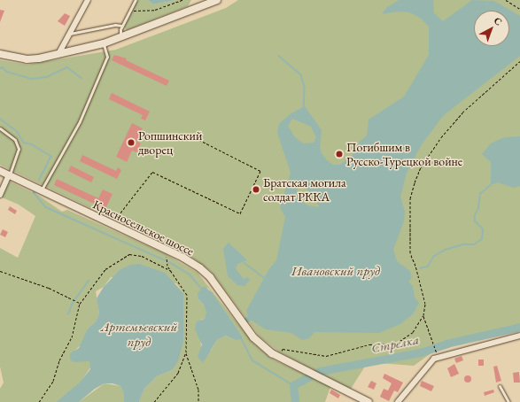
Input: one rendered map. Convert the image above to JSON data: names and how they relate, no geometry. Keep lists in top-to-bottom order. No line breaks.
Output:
{"streets":{"main road":["Красносельское шоссе"]},"water":["Ивановский пруд","Артемьевский пруд","Стрелка"],"places":["Ропшинский дворец","Погибшим в Русско-Турецкой войне","Братская могила солдат РККА"],"north":"top right"}
